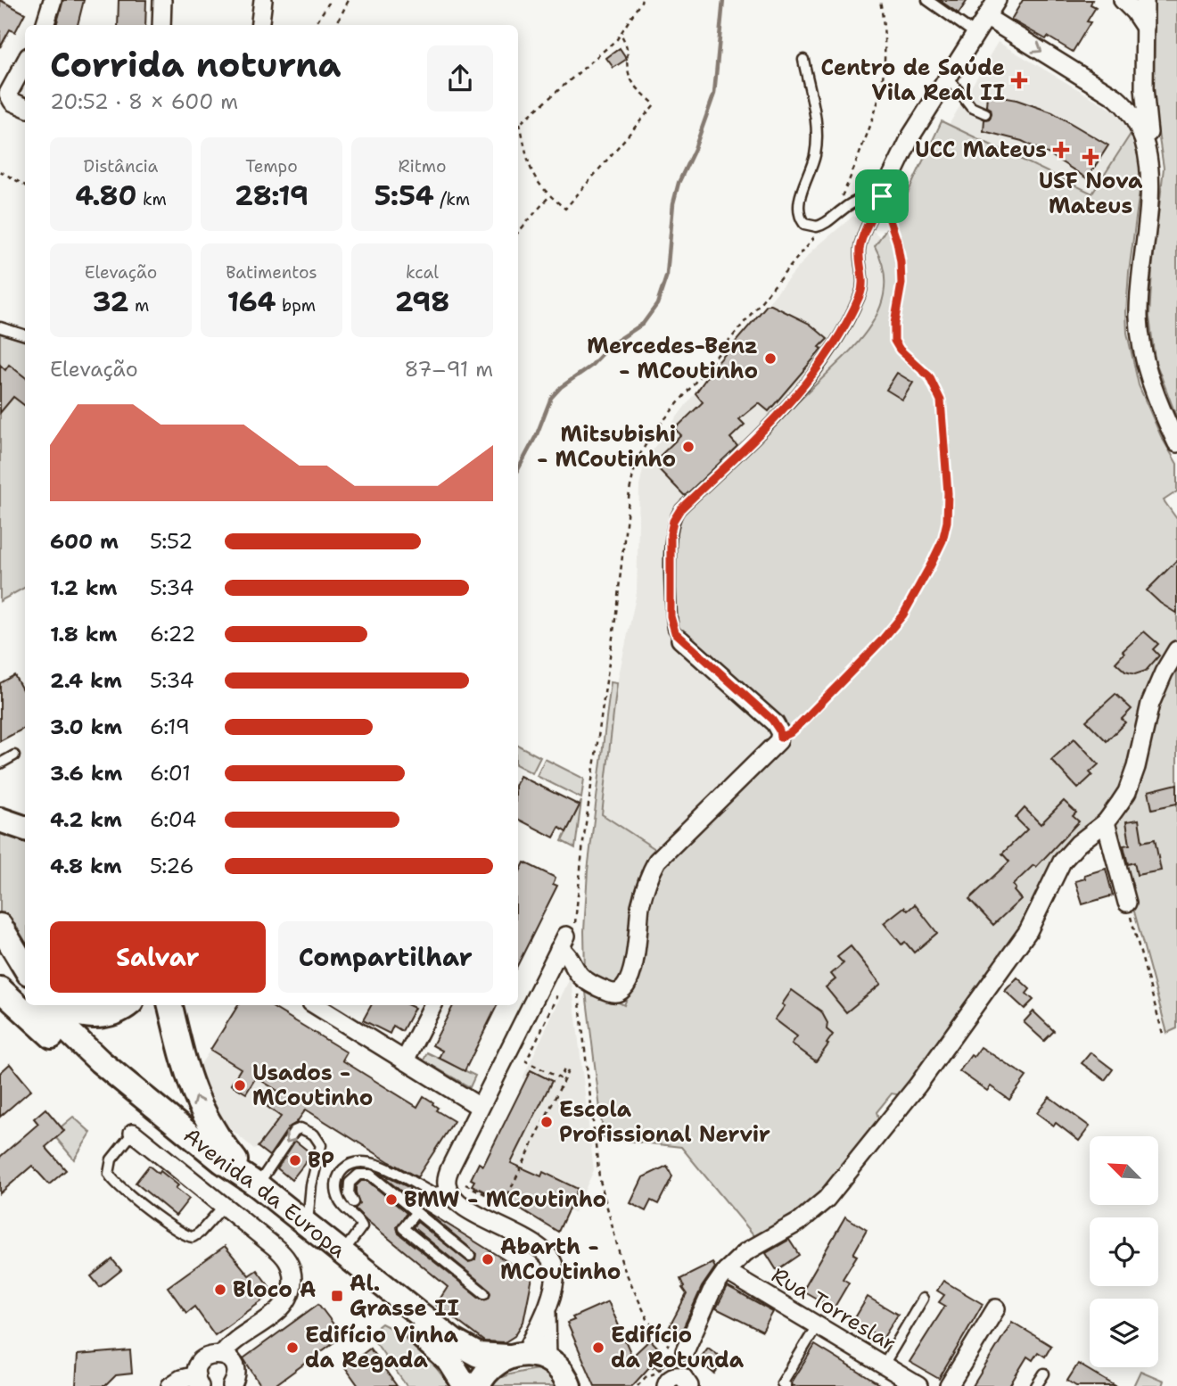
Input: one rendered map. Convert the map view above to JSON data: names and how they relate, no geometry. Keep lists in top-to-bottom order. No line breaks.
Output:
{"streets":{"main road":["Avenida da Europa"],"street":["Rua Torreslar"]},"places":{"health":["Centro de Saúde Vila Real II","UCC Mateus","USF Nova Mateus"],"other":["Mercedes-Benz - MCoutinho","Mitsubishi - MCoutinho","Usados - MCoutinho","Escola Profissional Nervir","BP","BMW - MCoutinho","Abarth - MCoutinho","Bloco A","Edifício Vinha da Regada","Edifício da Rotunda"],"transit":["Al. Grasse II"]},"north":"top left","page":{"heading":["Corrida noturna","20:52 · 8 × 600 m"],"stats":[["Distância","4.80 km"],["Tempo","28:19"],["Ritmo","5:54 /km"],["Elevação","32 m"],["Batimentos","164 bpm"],["kcal","298"]],"chart":["Elevação","87–91 m"],"list":[{"name":"600 m","note":"5:52"},{"name":"1.2 km","note":"5:34"},{"name":"1.8 km","note":"6:22"},{"name":"2.4 km","note":"5:34"},{"name":"3.0 km","note":"6:19"},{"name":"3.6 km","note":"6:01"},{"name":"4.2 km","note":"6:04"},{"name":"4.8 km","note":"5:26"}],"buttons":["Salvar","Compartilhar"]}}
